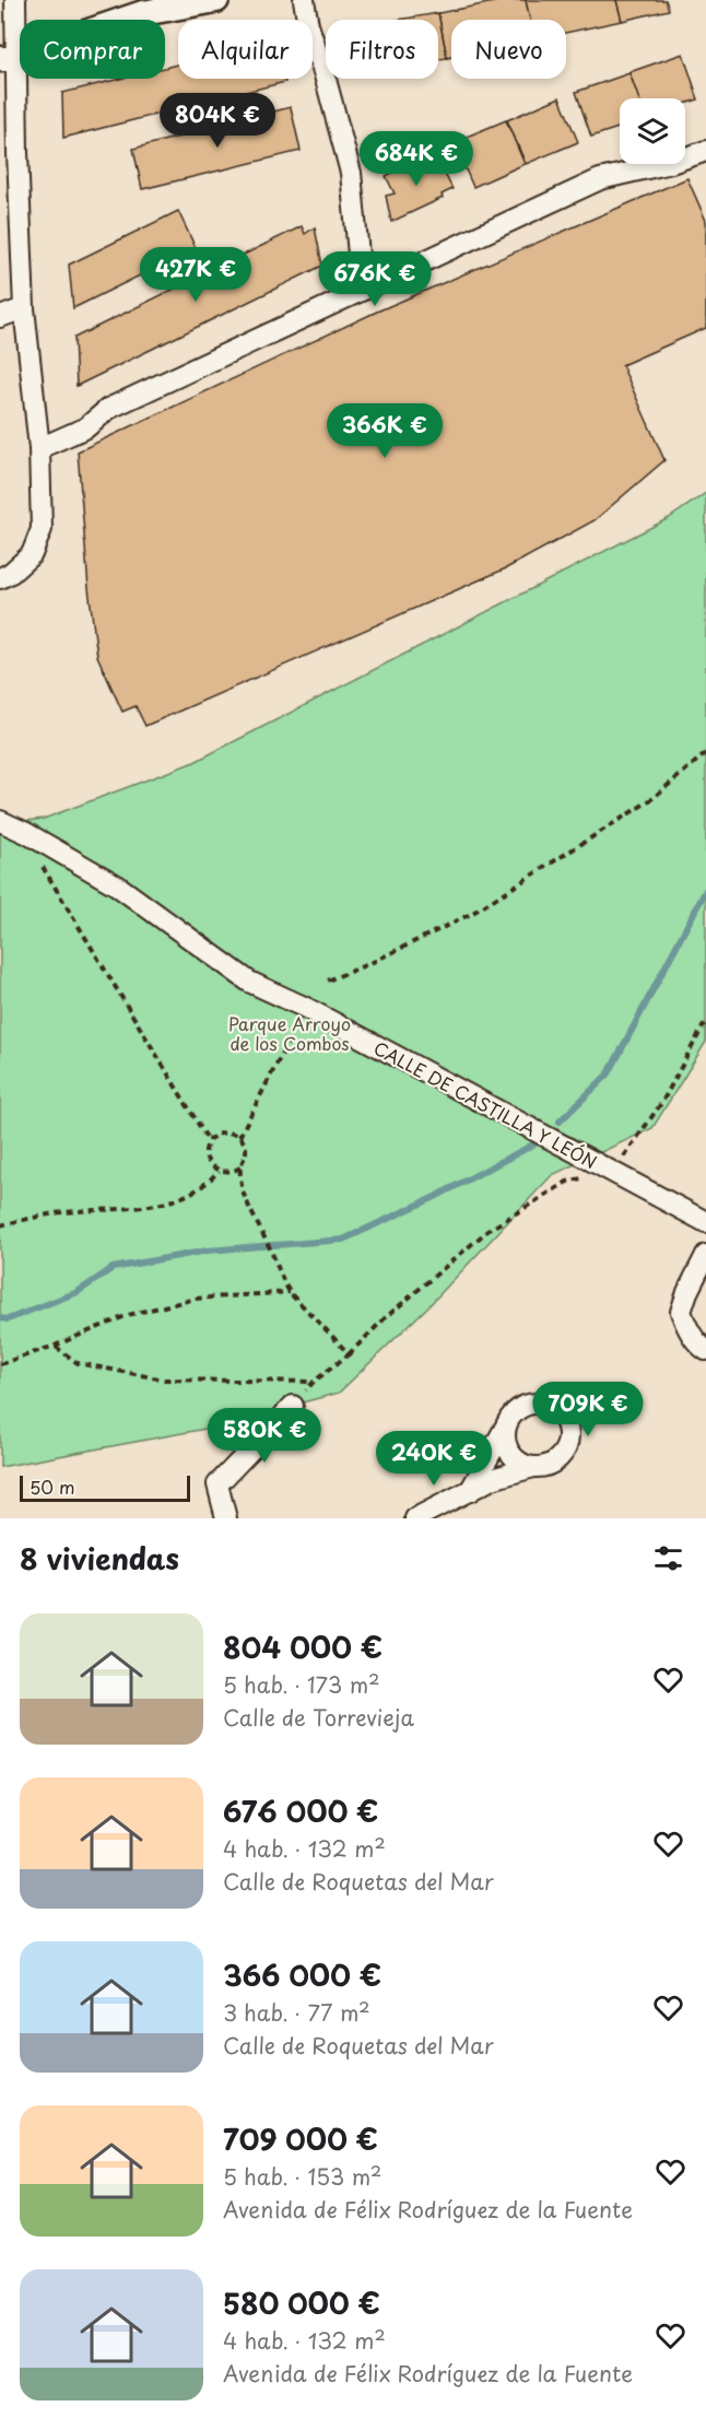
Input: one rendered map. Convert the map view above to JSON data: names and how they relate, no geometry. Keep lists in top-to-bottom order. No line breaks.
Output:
{"streets":{"street":["CALLE DE CASTILLA Y LEÓN"]},"parks":["Parque Arroyo de los Combos"],"scale_bar":"50 m","page":{"chip":["Comprar","Alquilar","Filtros","Nuevo"],"price":["804K €","684K €","427K €","676K €","366K €","709K €","580K €","240K €"],"scale":"50 m","heading":"8 viviendas","list":[{"name":"804 000 €","note":"5 hab. · 173 m² · Calle de Torrevieja"},{"name":"676 000 €","note":"4 hab. · 132 m² · Calle de Roquetas del Mar"},{"name":"366 000 €","note":"3 hab. · 77 m² · Calle de Roquetas del Mar"},{"name":"709 000 €","note":"5 hab. · 153 m² · Avenida de Félix Rodríguez de la Fuente"},{"name":"580 000 €","note":"4 hab. · 132 m² · Avenida de Félix Rodríguez de la Fuente"}]}}
